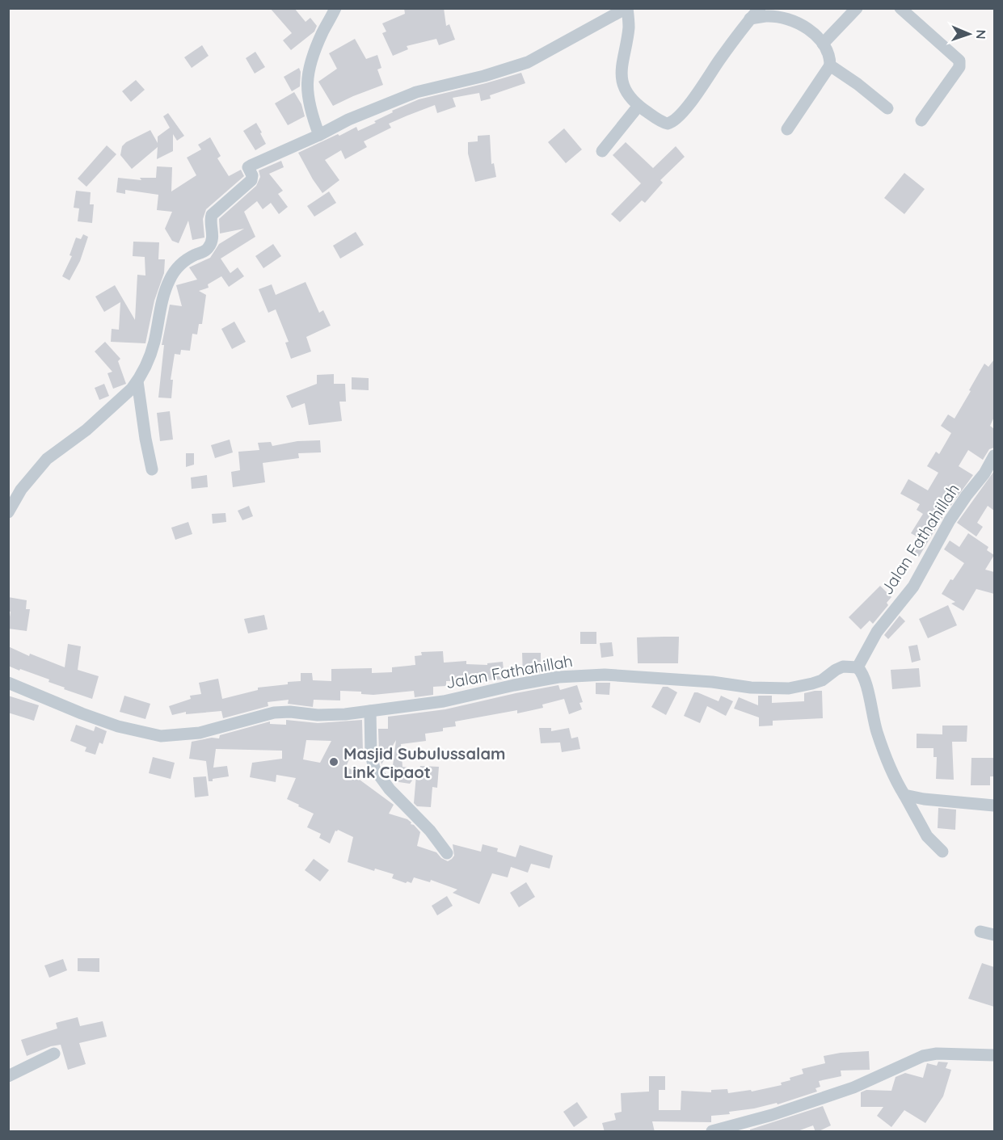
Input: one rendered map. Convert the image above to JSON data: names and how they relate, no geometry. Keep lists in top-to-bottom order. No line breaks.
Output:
{"streets":{"street":["Jalan Fathahillah"]},"places":["Masjid Subulussalam Link Cipaot"],"north":"right"}
